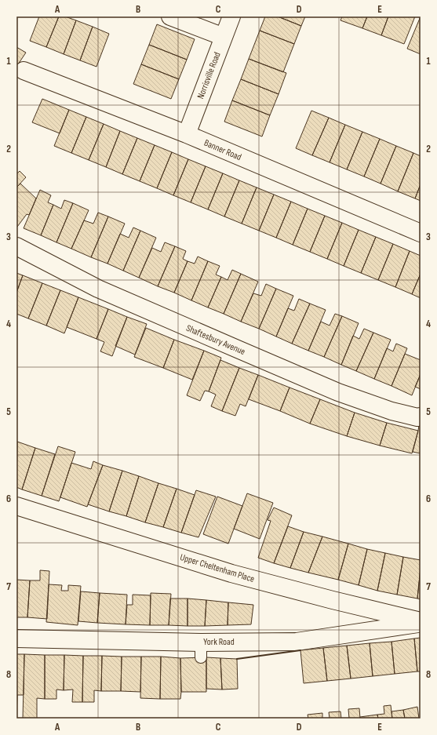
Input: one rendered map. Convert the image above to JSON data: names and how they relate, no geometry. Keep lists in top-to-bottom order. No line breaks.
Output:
{"streets":{"street":["Norrisville Road","Banner Road","Shaftesbury Avenue","Upper Cheltenham Place","York Road"]},"crossings":[["Norrisville Road","Banner Road"]],"grid":{"columns":["A","B","C","D","E"],"rows":["1","2","3","4","5","6","7","8"]}}
